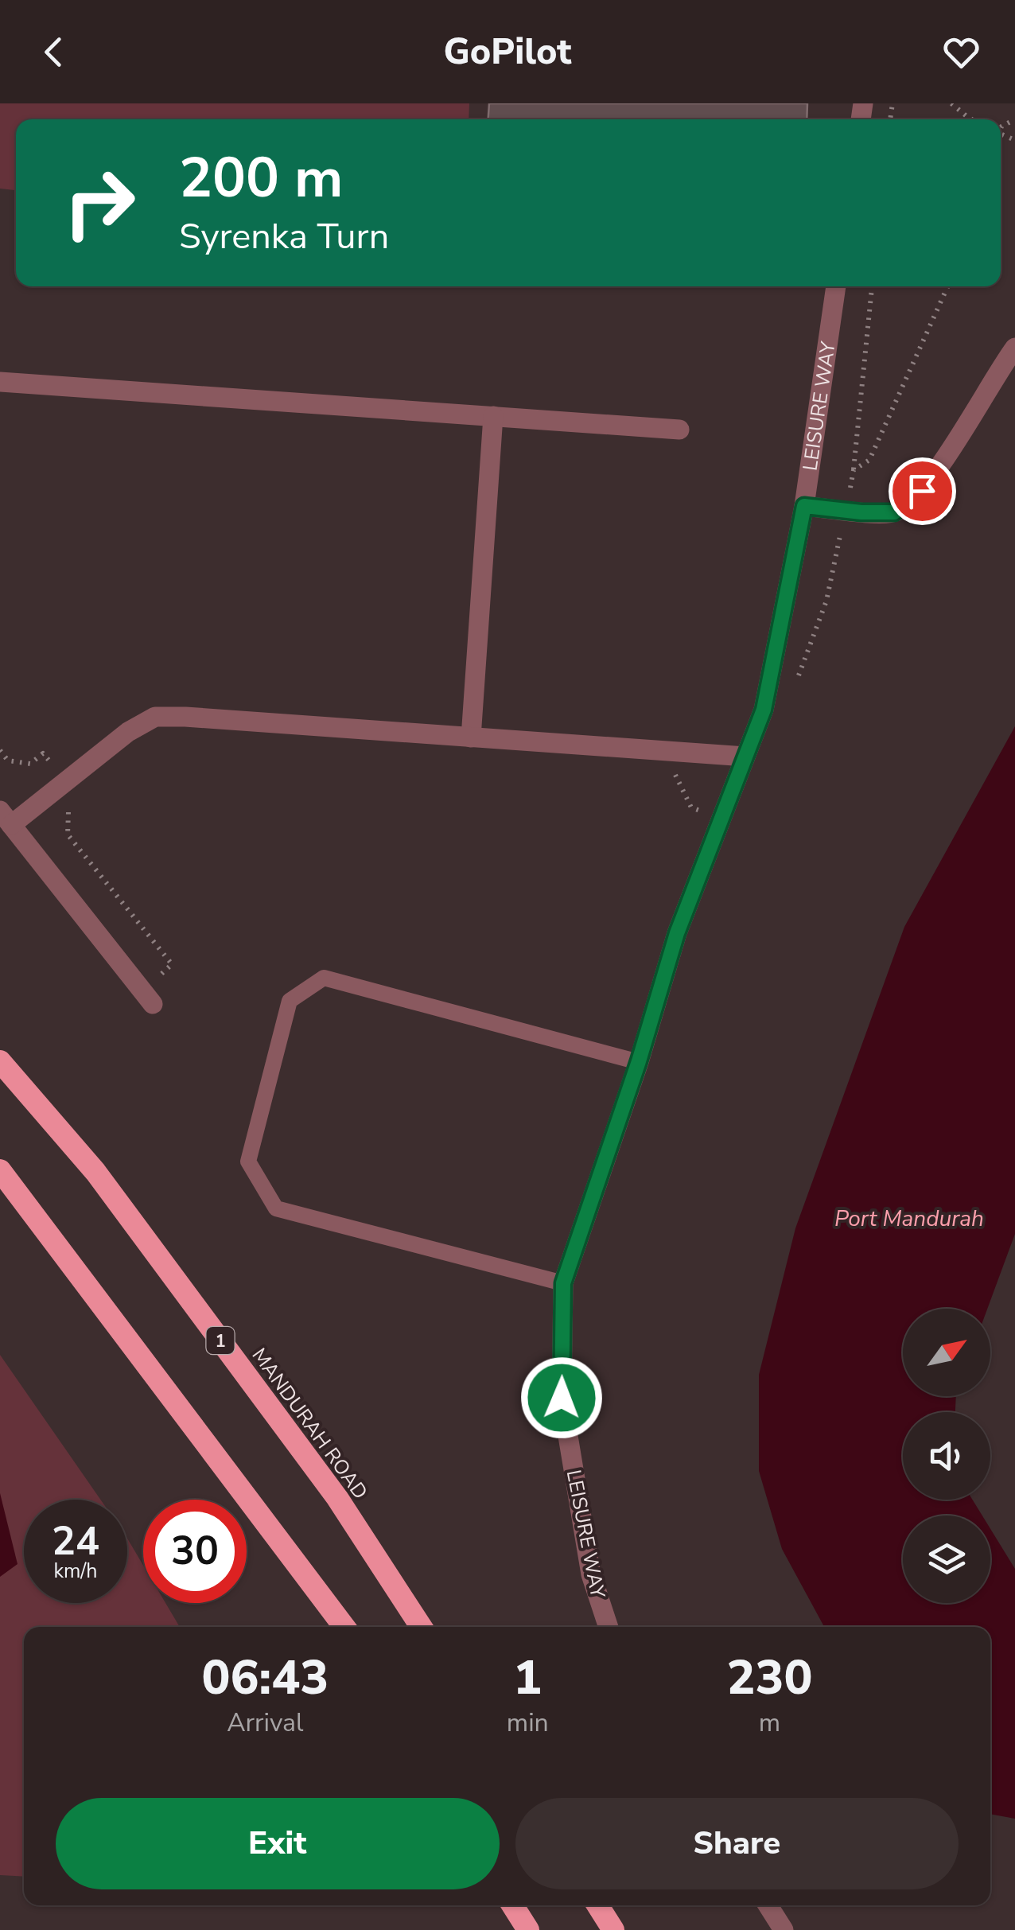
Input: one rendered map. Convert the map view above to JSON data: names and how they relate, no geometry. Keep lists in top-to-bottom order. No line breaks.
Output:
{"streets":{"highway":["1","MANDURAH ROAD"],"street":["LEISURE WAY"]},"water":["Port Mandurah"],"north":"top right","page":{"header":"GoPilot","turn":["200 m","Syrenka Turn"],"speed":"24 km/h","limit":"30","eta":["06:43","Arrival","1","min","230","m"],"buttons":["Exit","Share"]}}
